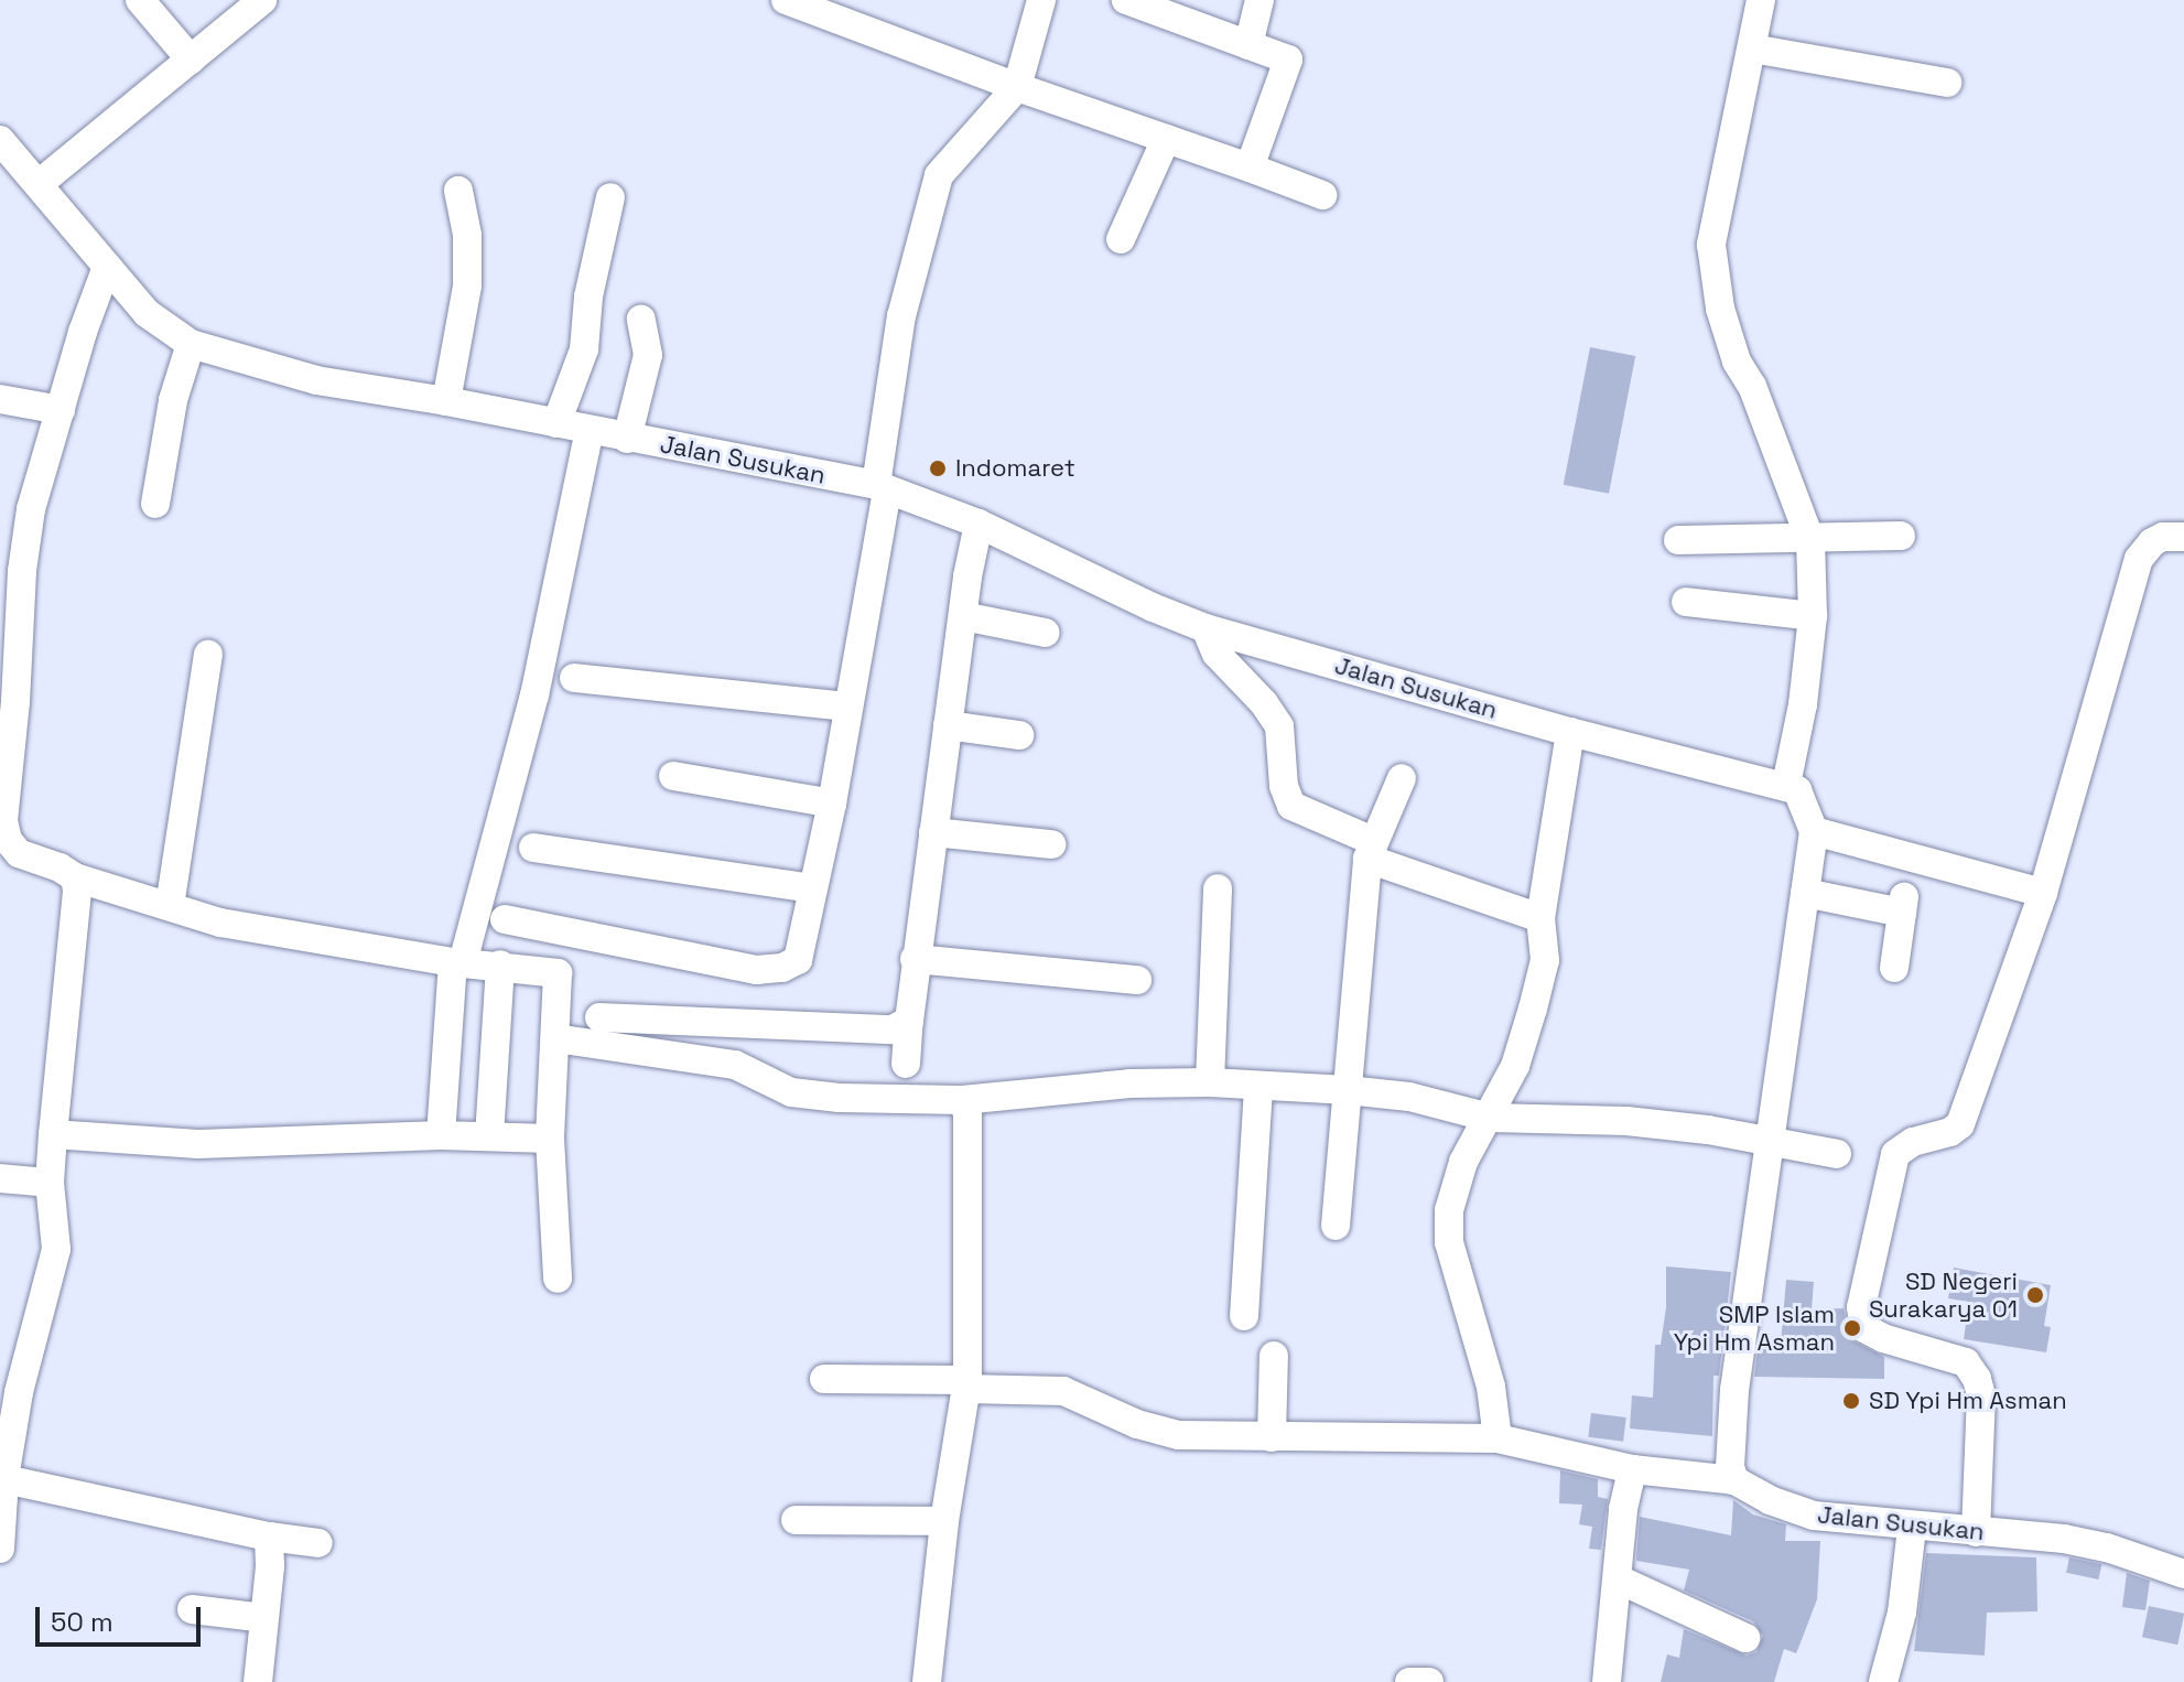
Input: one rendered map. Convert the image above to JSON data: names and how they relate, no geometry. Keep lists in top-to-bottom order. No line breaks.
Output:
{"streets":{"street":["Jalan Susukan"]},"places":["Indomaret","SD Negeri Surakarya 01","SMP Islam Ypi Hm Asman","SD Ypi Hm Asman"],"scale_bar":"50 m"}
